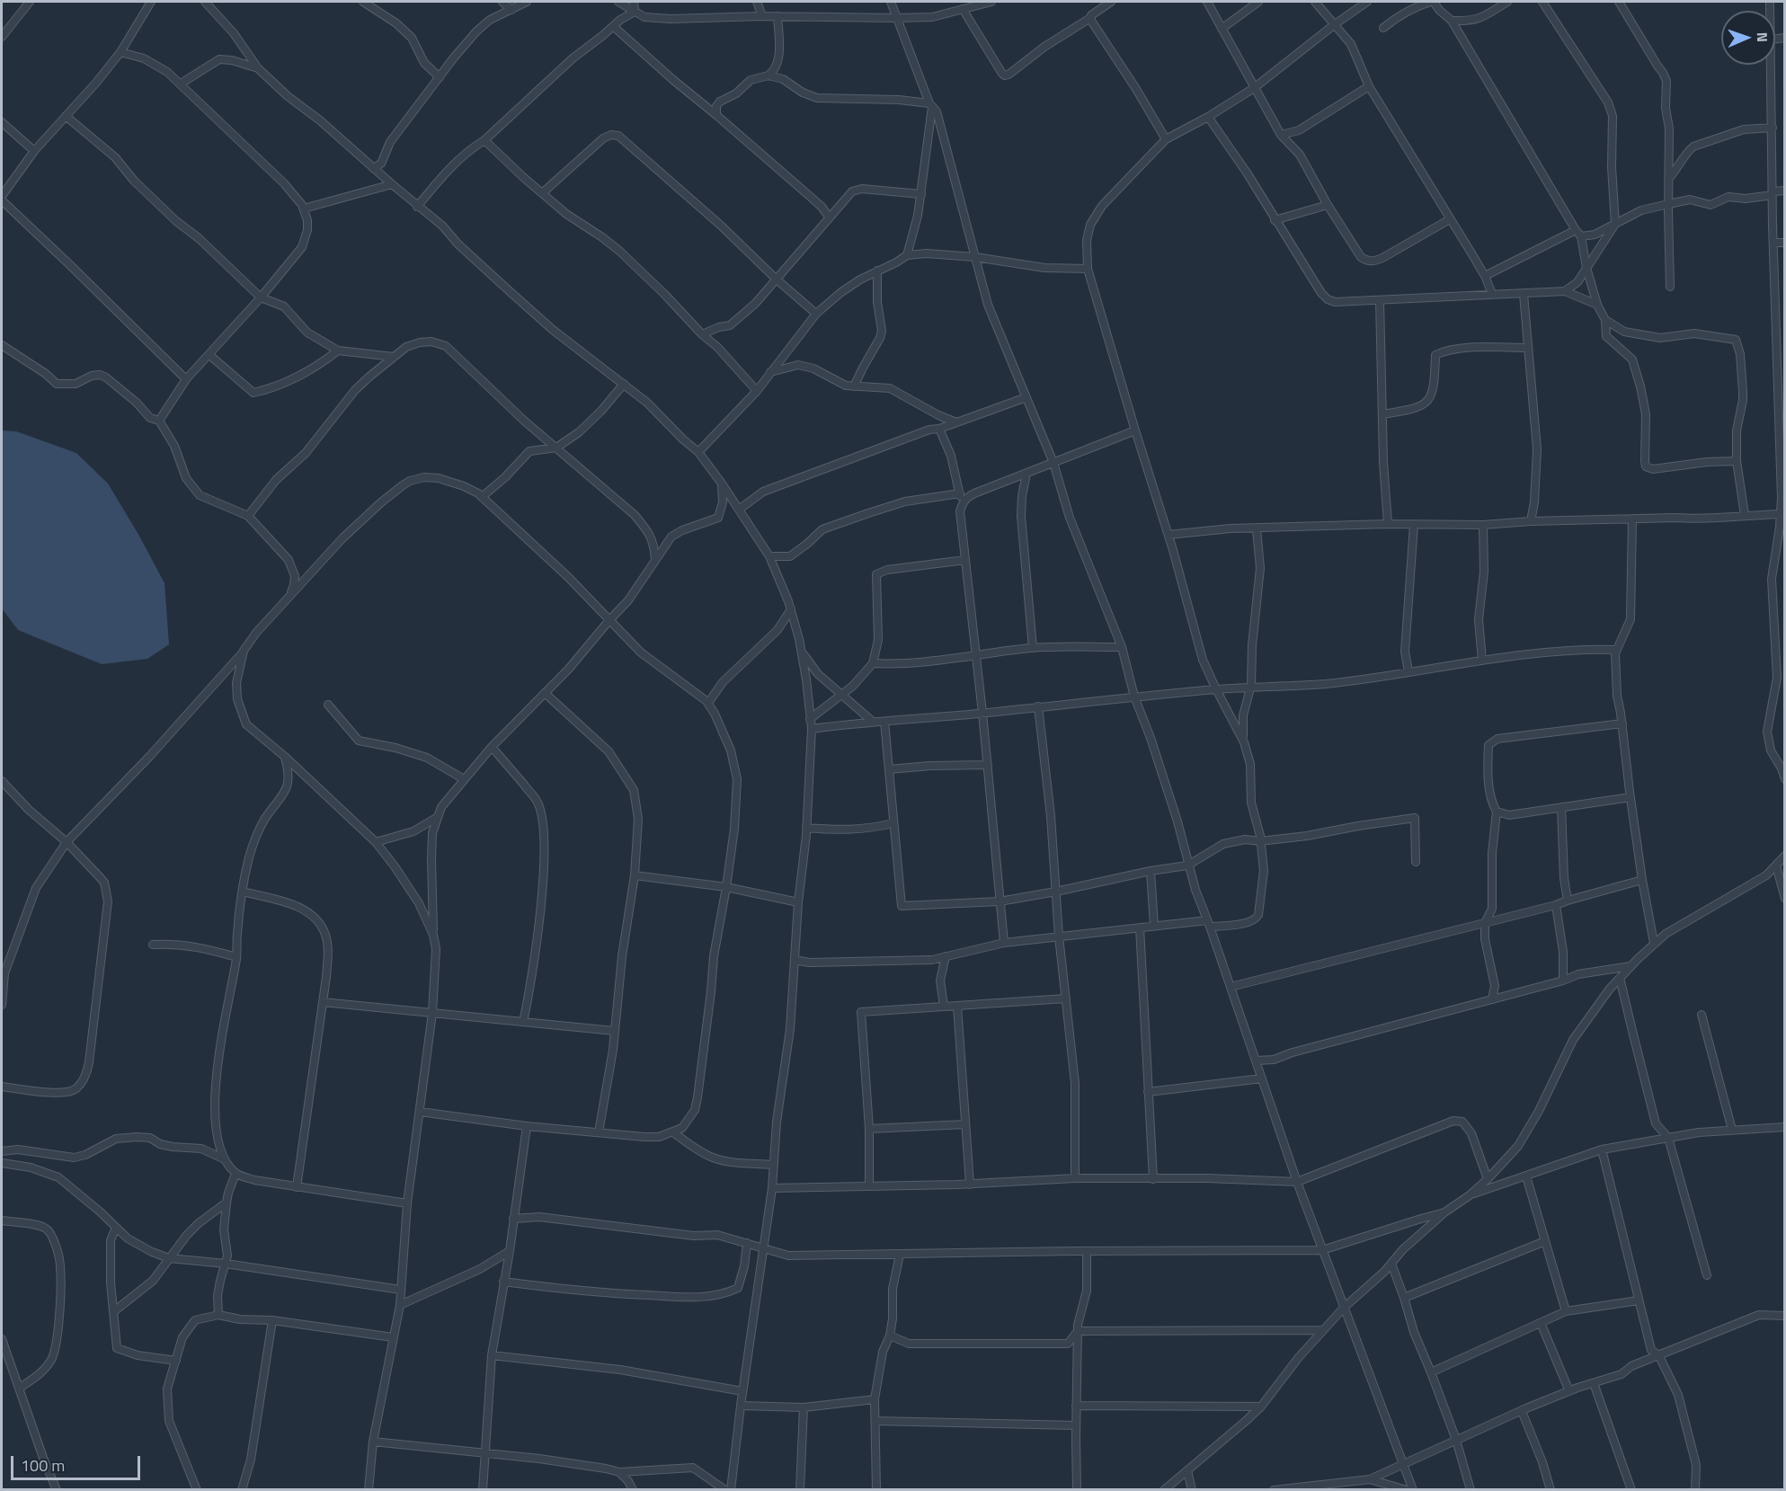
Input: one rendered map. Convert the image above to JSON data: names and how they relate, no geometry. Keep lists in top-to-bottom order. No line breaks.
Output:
{"scale_bar":"100 m","north":"right"}
